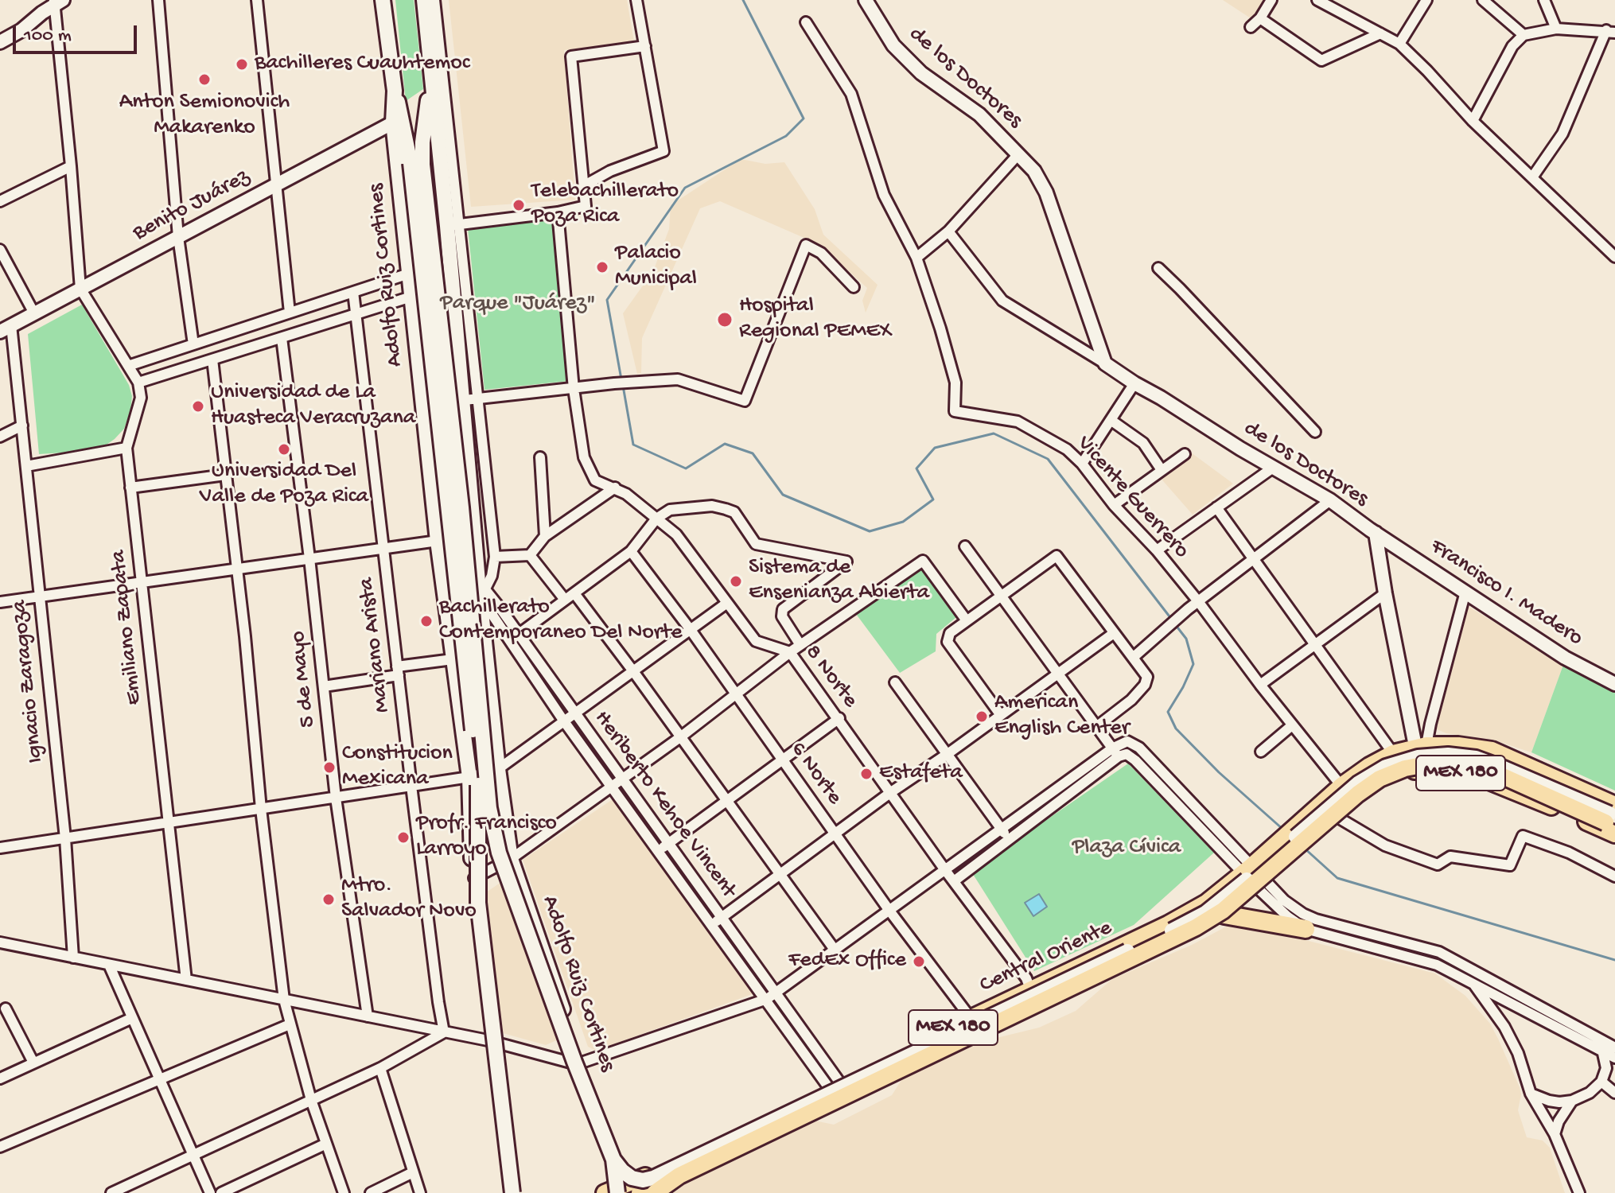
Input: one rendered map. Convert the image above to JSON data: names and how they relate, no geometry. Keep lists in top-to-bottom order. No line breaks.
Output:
{"streets":{"main road":["Adolfo Ruiz Cortines","MEX 180","Central Oriente"],"street":["de los Doctores","Benito Juárez","Vicente Guerrero","Francisco I. Madero","Emiliano Zapata","Mariano Arista","8 Norte","5 de Mayo","Ignacio Zaragoza","6 Norte","Heriberto Kehoe Vincent"]},"crossings":[["de los Doctores","Francisco I. Madero"],["de los Doctores","MEX 180"],["Benito Juárez","Adolfo Ruiz Cortines"],["Benito Juárez","Ignacio Zaragoza"],["Adolfo Ruiz Cortines","MEX 180"],["Adolfo Ruiz Cortines","Heriberto Kehoe Vincent"],["Adolfo Ruiz Cortines","Central Oriente"],["Vicente Guerrero","MEX 180"],["Vicente Guerrero","Central Oriente"],["8 Norte","Central Oriente"],["MEX 180","Central Oriente"],["6 Norte","Central Oriente"],["Heriberto Kehoe Vincent","Central Oriente"]],"parks":["Parque \"Juárez\"","Plaza Cívica"],"places":["Bachilleres Cuauhtemoc","Anton Semionovich Makarenko","Telebachillerato Poza Rica","Palacio Municipal","Hospital Regional PEMEX","Universidad de La Huasteca Veracruzana","Universidad Del Valle de Poza Rica","Sistema de Ensenianza Abierta","Bachillerato Contemporaneo Del Norte","American English Center","Constitucion Mexicana","Estafeta","Profr. Francisco Larroyo","Mtro. Salvador Novo","FedEx Office"],"scale_bar":"100 m"}
